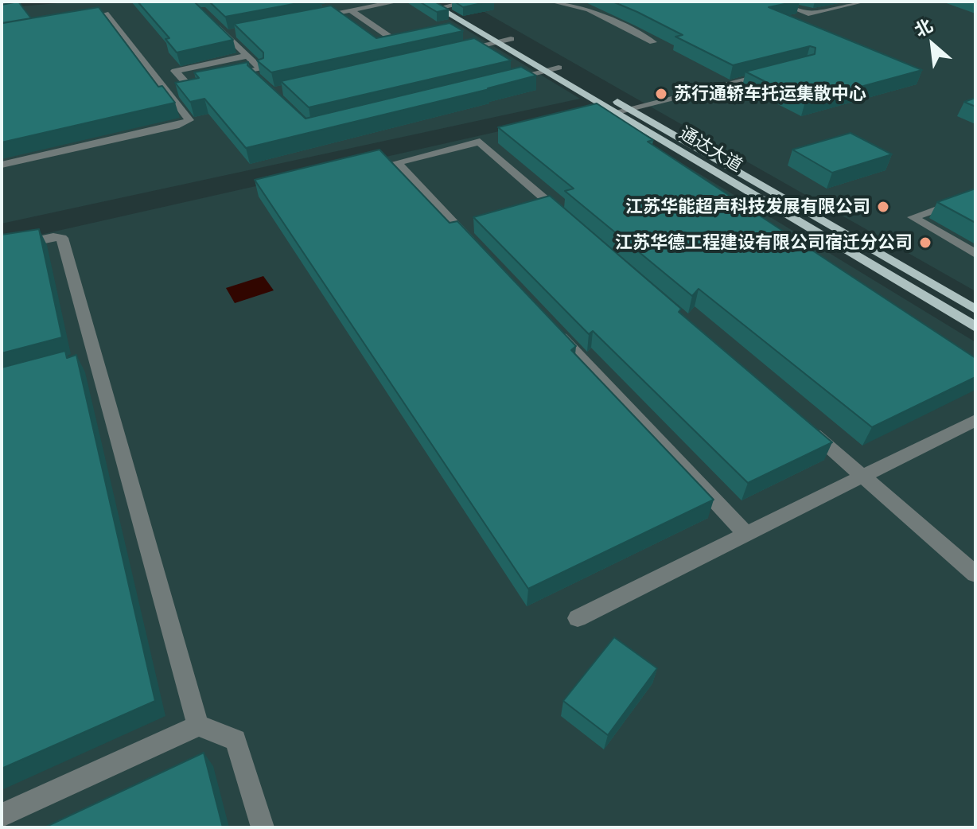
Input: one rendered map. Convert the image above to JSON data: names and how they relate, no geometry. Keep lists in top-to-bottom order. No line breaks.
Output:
{"streets":{"main road":["通达大道"]},"places":["苏行通轿车托运集散中心","江苏华能超声科技发展有限公司","江苏华德工程建设有限公司宿迁分公司"],"north":"top left"}
